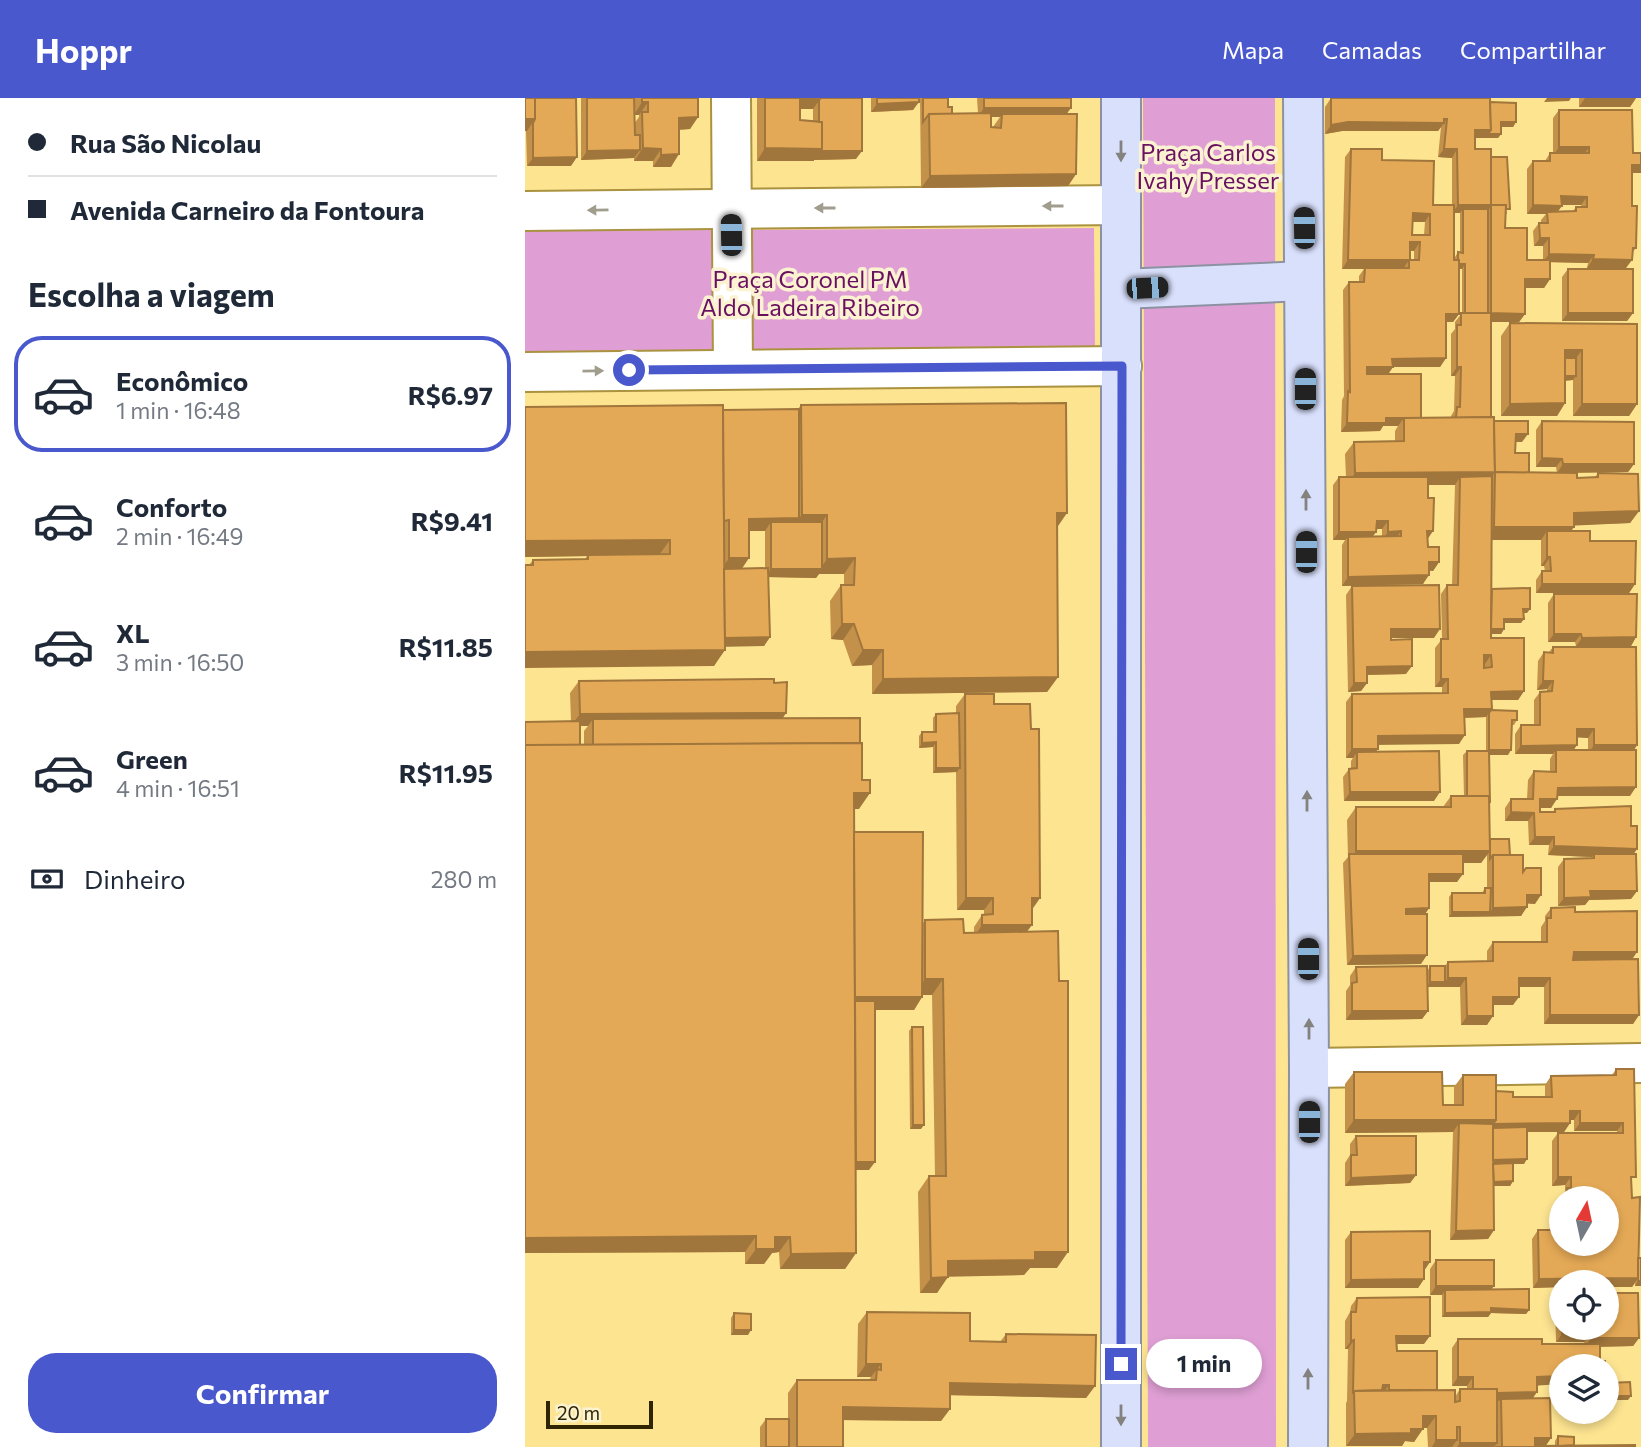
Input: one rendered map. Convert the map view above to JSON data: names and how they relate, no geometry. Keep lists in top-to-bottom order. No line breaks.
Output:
{"parks":["Praça Carlos Ivahy Presser","Praça Coronel PM Aldo Ladeira Ribeiro"],"scale_bar":"20 m","north":"top","page":{"header":"Hoppr","nav":["Mapa","Camadas","Compartilhar"],"banner":["Rua São Nicolau","Avenida Carneiro da Fontoura"],"heading":"Escolha a viagem","list":[{"name":"Econômico","note":"1 min · 16:48","value":"R$6.97"},{"name":"Conforto","note":"2 min · 16:49","value":"R$9.41"},{"name":"XL","note":"3 min · 16:50","value":"R$11.85"},{"name":"Green","note":"4 min · 16:51","value":"R$11.95"}],"pay":["Dinheiro","280 m"],"buttons":"Confirmar","bubble":"1 min","scale":"20 m"}}
